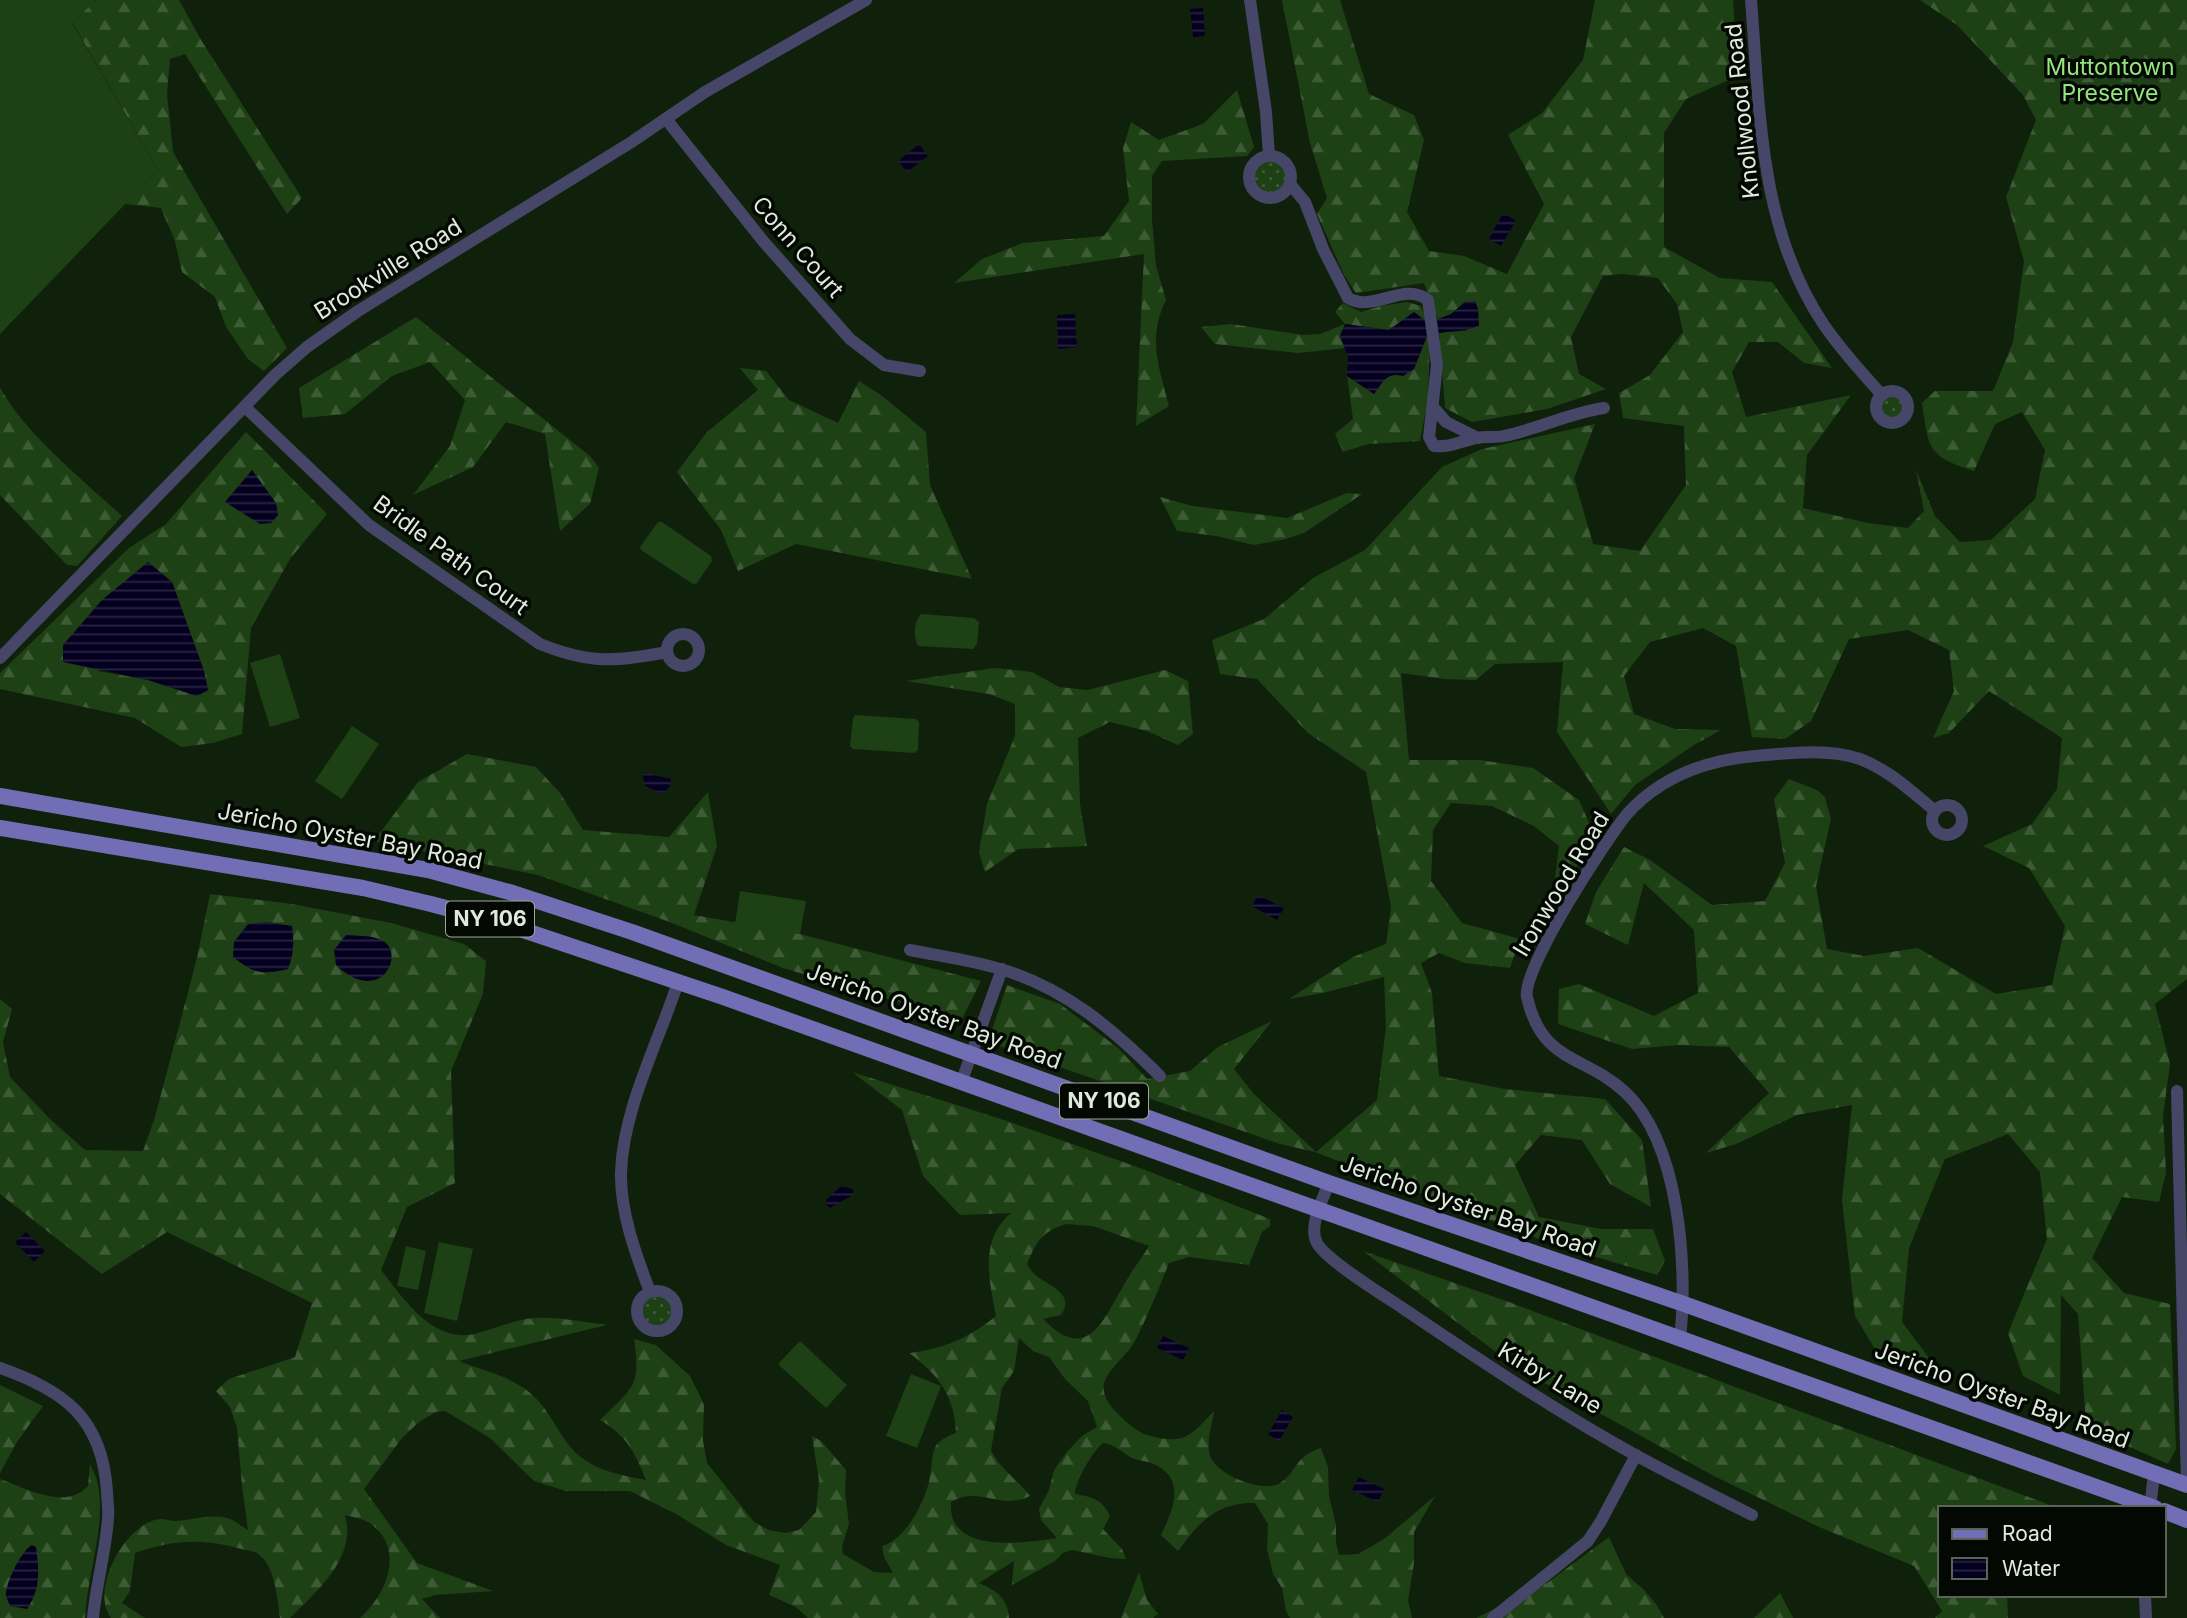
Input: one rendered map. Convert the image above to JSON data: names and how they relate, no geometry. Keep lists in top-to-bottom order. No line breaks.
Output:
{"streets":{"main road":["Jericho Oyster Bay Road","NY 106"],"street":["Knollwood Road","Conn Court","Brookville Road","Bridle Path Court","Ironwood Road","Kirby Lane"]},"crossings":[["Conn Court","Brookville Road"],["Brookville Road","Bridle Path Court"],["Jericho Oyster Bay Road","Ironwood Road"],["Jericho Oyster Bay Road","Kirby Lane"],["Ironwood Road","NY 106"],["NY 106","Kirby Lane"]],"parks":["Muttontown Preserve"],"legend":["Road","Water"]}
